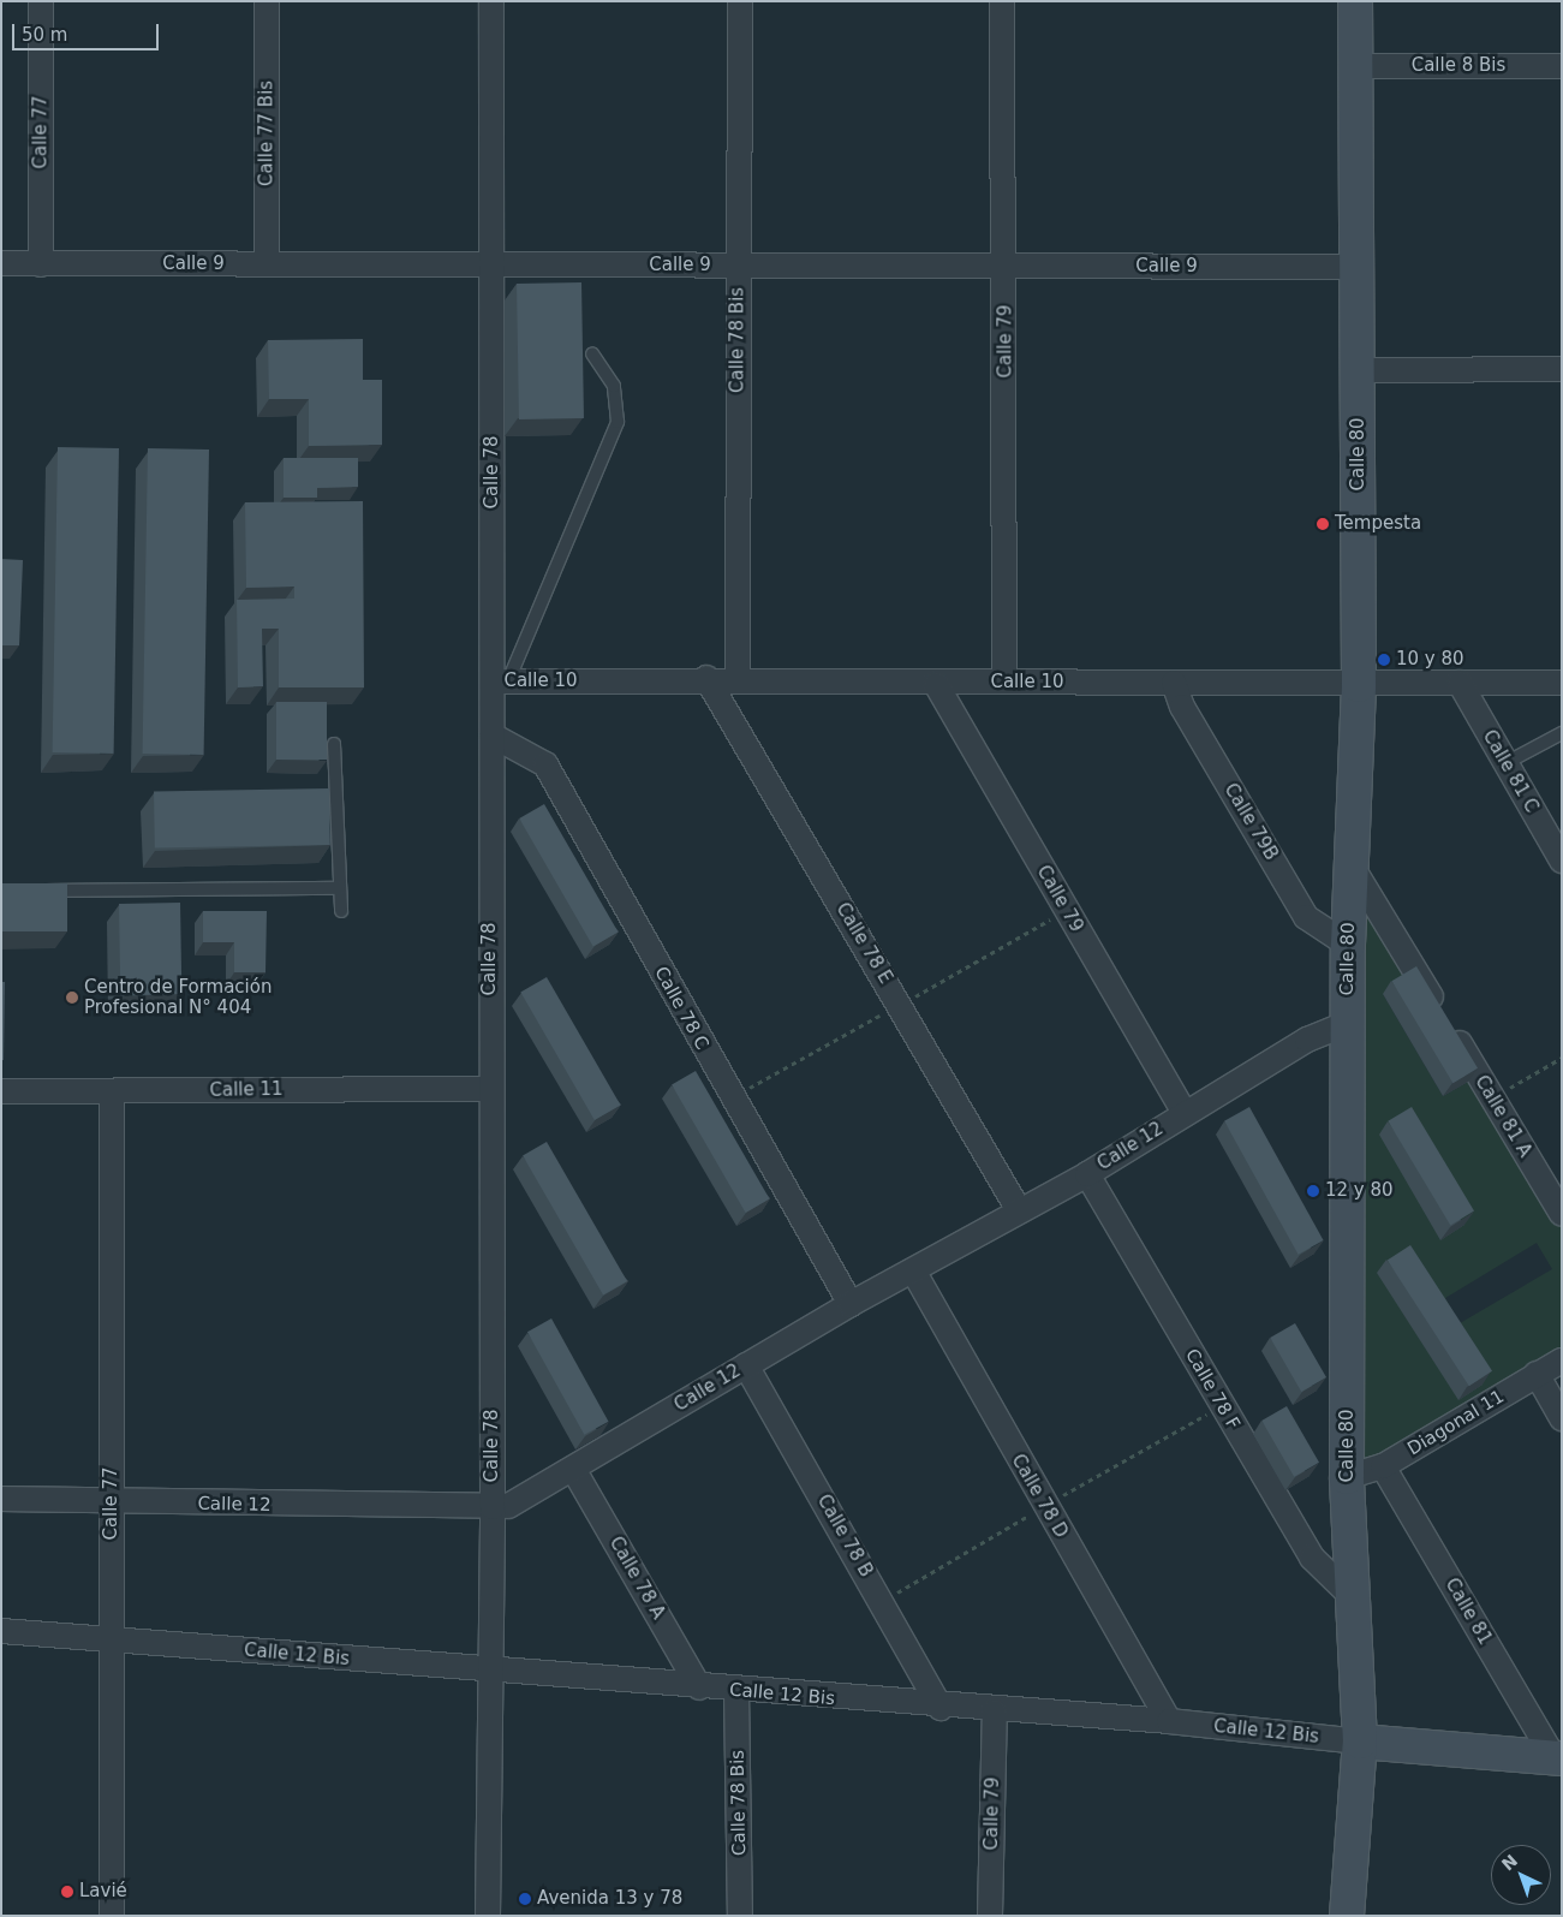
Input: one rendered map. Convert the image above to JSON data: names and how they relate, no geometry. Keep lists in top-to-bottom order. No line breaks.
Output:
{"streets":{"street":["Calle 8 Bis","Calle 77","Calle 77 Bis","Calle 9","Calle 78 Bis","Calle 79","Calle 80","Calle 78","Calle 10","Calle 81 C","Calle 79B","Calle 78 E","Calle 78 C","Calle 11","Calle 81 A","Calle 12","Calle 78 F","Diagonal 11","Calle 78 D","Calle 78 B","Calle 78 A","Calle 81","Calle 12 Bis"]},"crossings":[["Calle 8 Bis","Calle 80"],["Calle 77","Calle 9"],["Calle 77","Calle 11"],["Calle 77","Calle 12"],["Calle 77","Calle 12 Bis"],["Calle 77 Bis","Calle 9"],["Calle 9","Calle 78 Bis"],["Calle 9","Calle 79"],["Calle 9","Calle 80"],["Calle 9","Calle 78"],["Calle 78 Bis","Calle 10"],["Calle 78 Bis","Calle 12 Bis"],["Calle 79","Calle 10"],["Calle 79","Calle 12"],["Calle 79","Calle 12 Bis"],["Calle 80","Calle 10"],["Calle 80","Calle 79B"],["Calle 80","Calle 81 A"],["Calle 80","Calle 12"],["Calle 80","Calle 78 F"],["Calle 80","Diagonal 11"],["Calle 80","Calle 12 Bis"],["Calle 78","Calle 10"],["Calle 78","Calle 78 C"],["Calle 78","Calle 11"],["Calle 78","Calle 12"],["Calle 78","Calle 12 Bis"],["Calle 10","Calle 81 C"],["Calle 10","Calle 79B"],["Calle 10","Calle 78 E"],["Calle 78 E","Calle 12"],["Calle 78 C","Calle 12"],["Calle 12","Calle 78 F"],["Calle 12","Calle 78 D"],["Calle 12","Calle 78 B"],["Calle 12","Calle 78 A"],["Diagonal 11","Calle 81"],["Calle 78 D","Calle 12 Bis"],["Calle 78 B","Calle 12 Bis"],["Calle 78 A","Calle 12 Bis"],["Calle 81","Calle 12 Bis"]],"places":["Tempesta","10 y 80","Centro de Formación Profesional N° 404","12 y 80","Lavié","Avenida 13 y 78"],"scale_bar":"50 m","north":"top left"}
